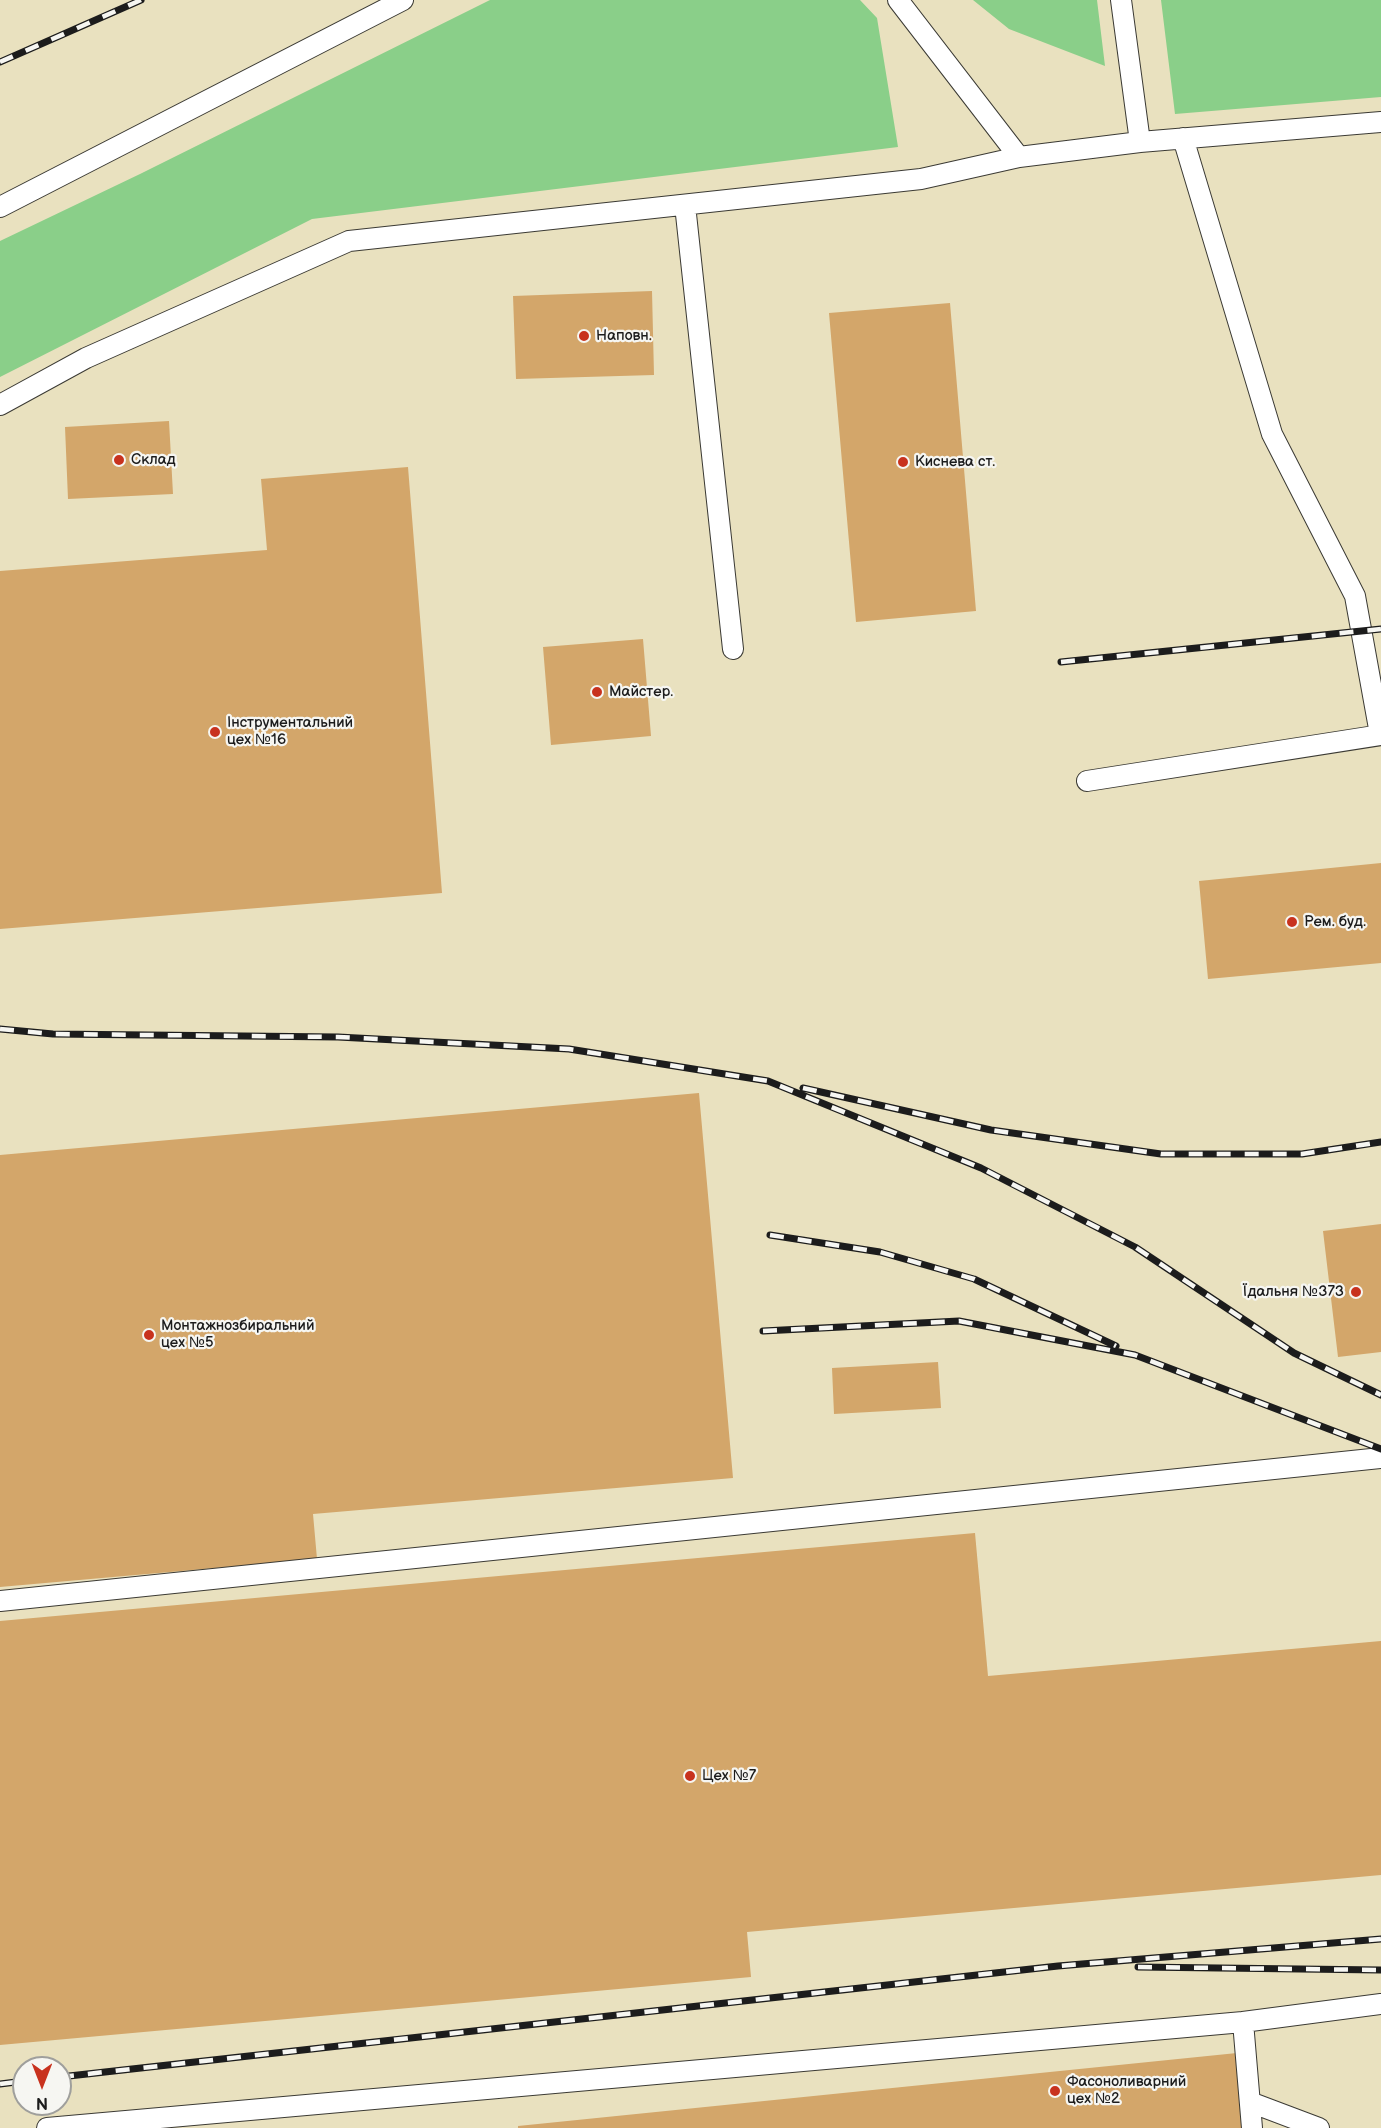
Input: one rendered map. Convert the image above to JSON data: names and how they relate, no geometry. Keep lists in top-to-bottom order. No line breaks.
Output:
{"places":["Наповн.","Склад","Киснева ст.","Майстер.","Інструментальний цех №16","Рем. буд.","Їдальня №373","Монтажнозбиральний цех №5","Цех №7","Фасоноливарний цех №2"],"north":"bottom"}
